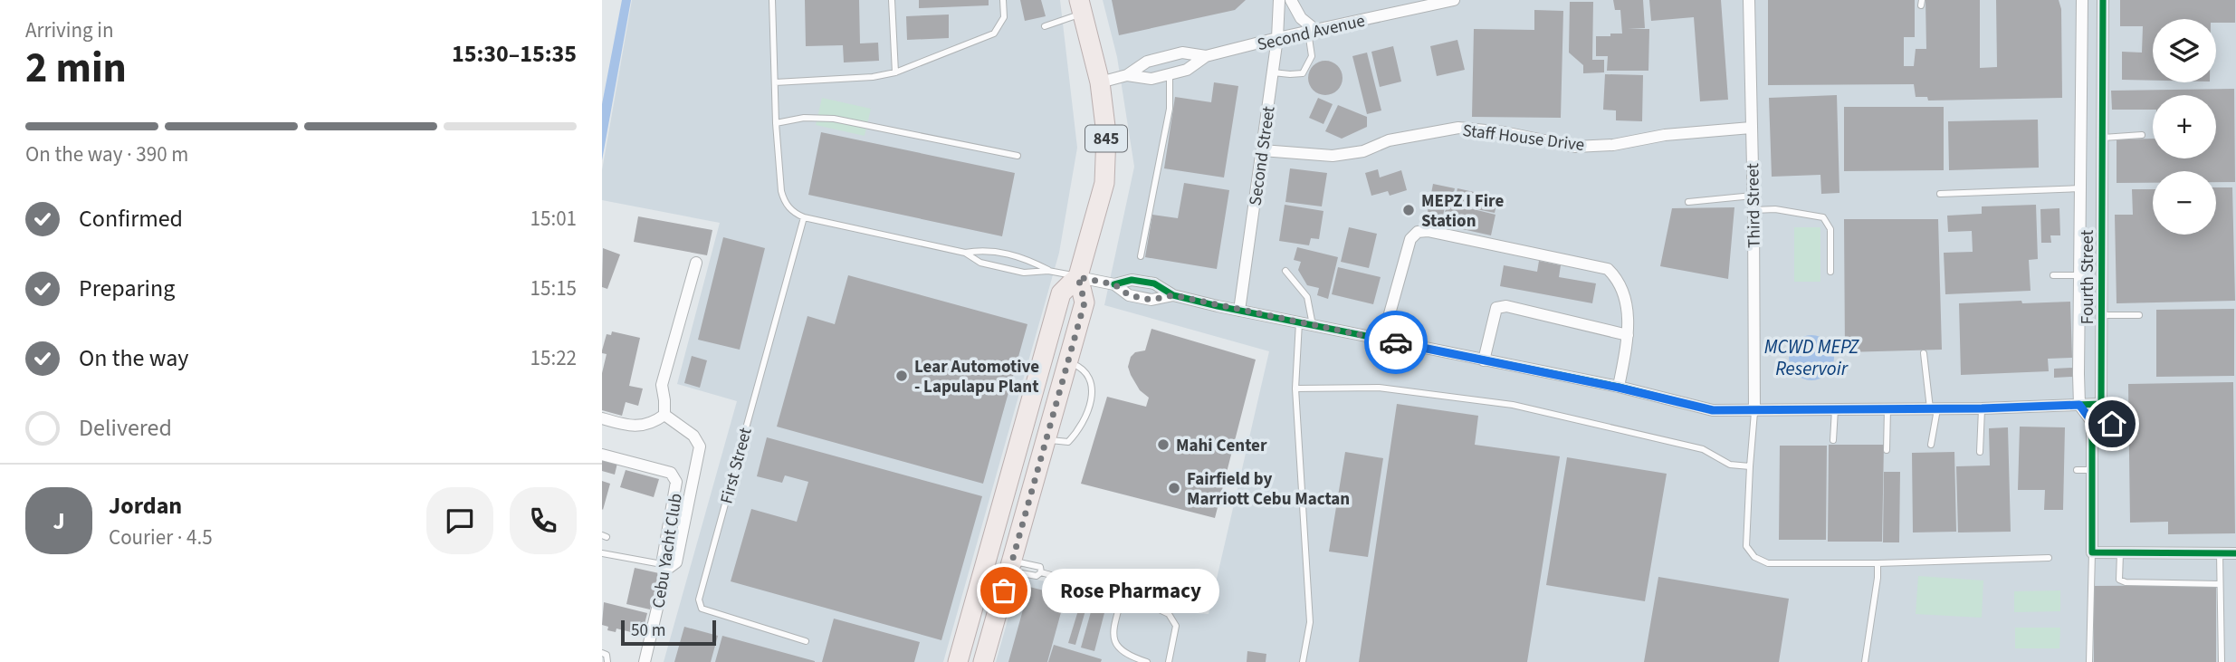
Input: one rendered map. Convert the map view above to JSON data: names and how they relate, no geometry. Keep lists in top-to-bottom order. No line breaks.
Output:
{"streets":{"main road":["845"],"street":["Second Avenue","Staff House Drive","Second Street","Third Street","Fourth Street","Cebu Yacht Club"],"lane":["First Street"]},"crossings":[["Second Avenue","845"],["Second Avenue","Second Street"],["Staff House Drive","Second Street"],["Staff House Drive","Third Street"]],"water":["MCWD MEPZ Reservoir"],"places":["MEPZ I Fire Station","Lear Automotive - Lapulapu Plant","Mahi Center","Fairfield by Marriott Cebu Mactan","Rose Pharmacy"],"scale_bar":"50 m","page":{"heading":["2 min","Arriving in","15:30–15:35"],"panel":["Jordan","Courier · 4.5"],"map_buttons":["+","−"],"bar":"On the way · 390 m","list":[["Confirmed","15:01"],["Preparing","15:15"],["On the way","15:22"],"Delivered"],"round":"J","bubble":"Rose Pharmacy","scale":"50 m"}}
